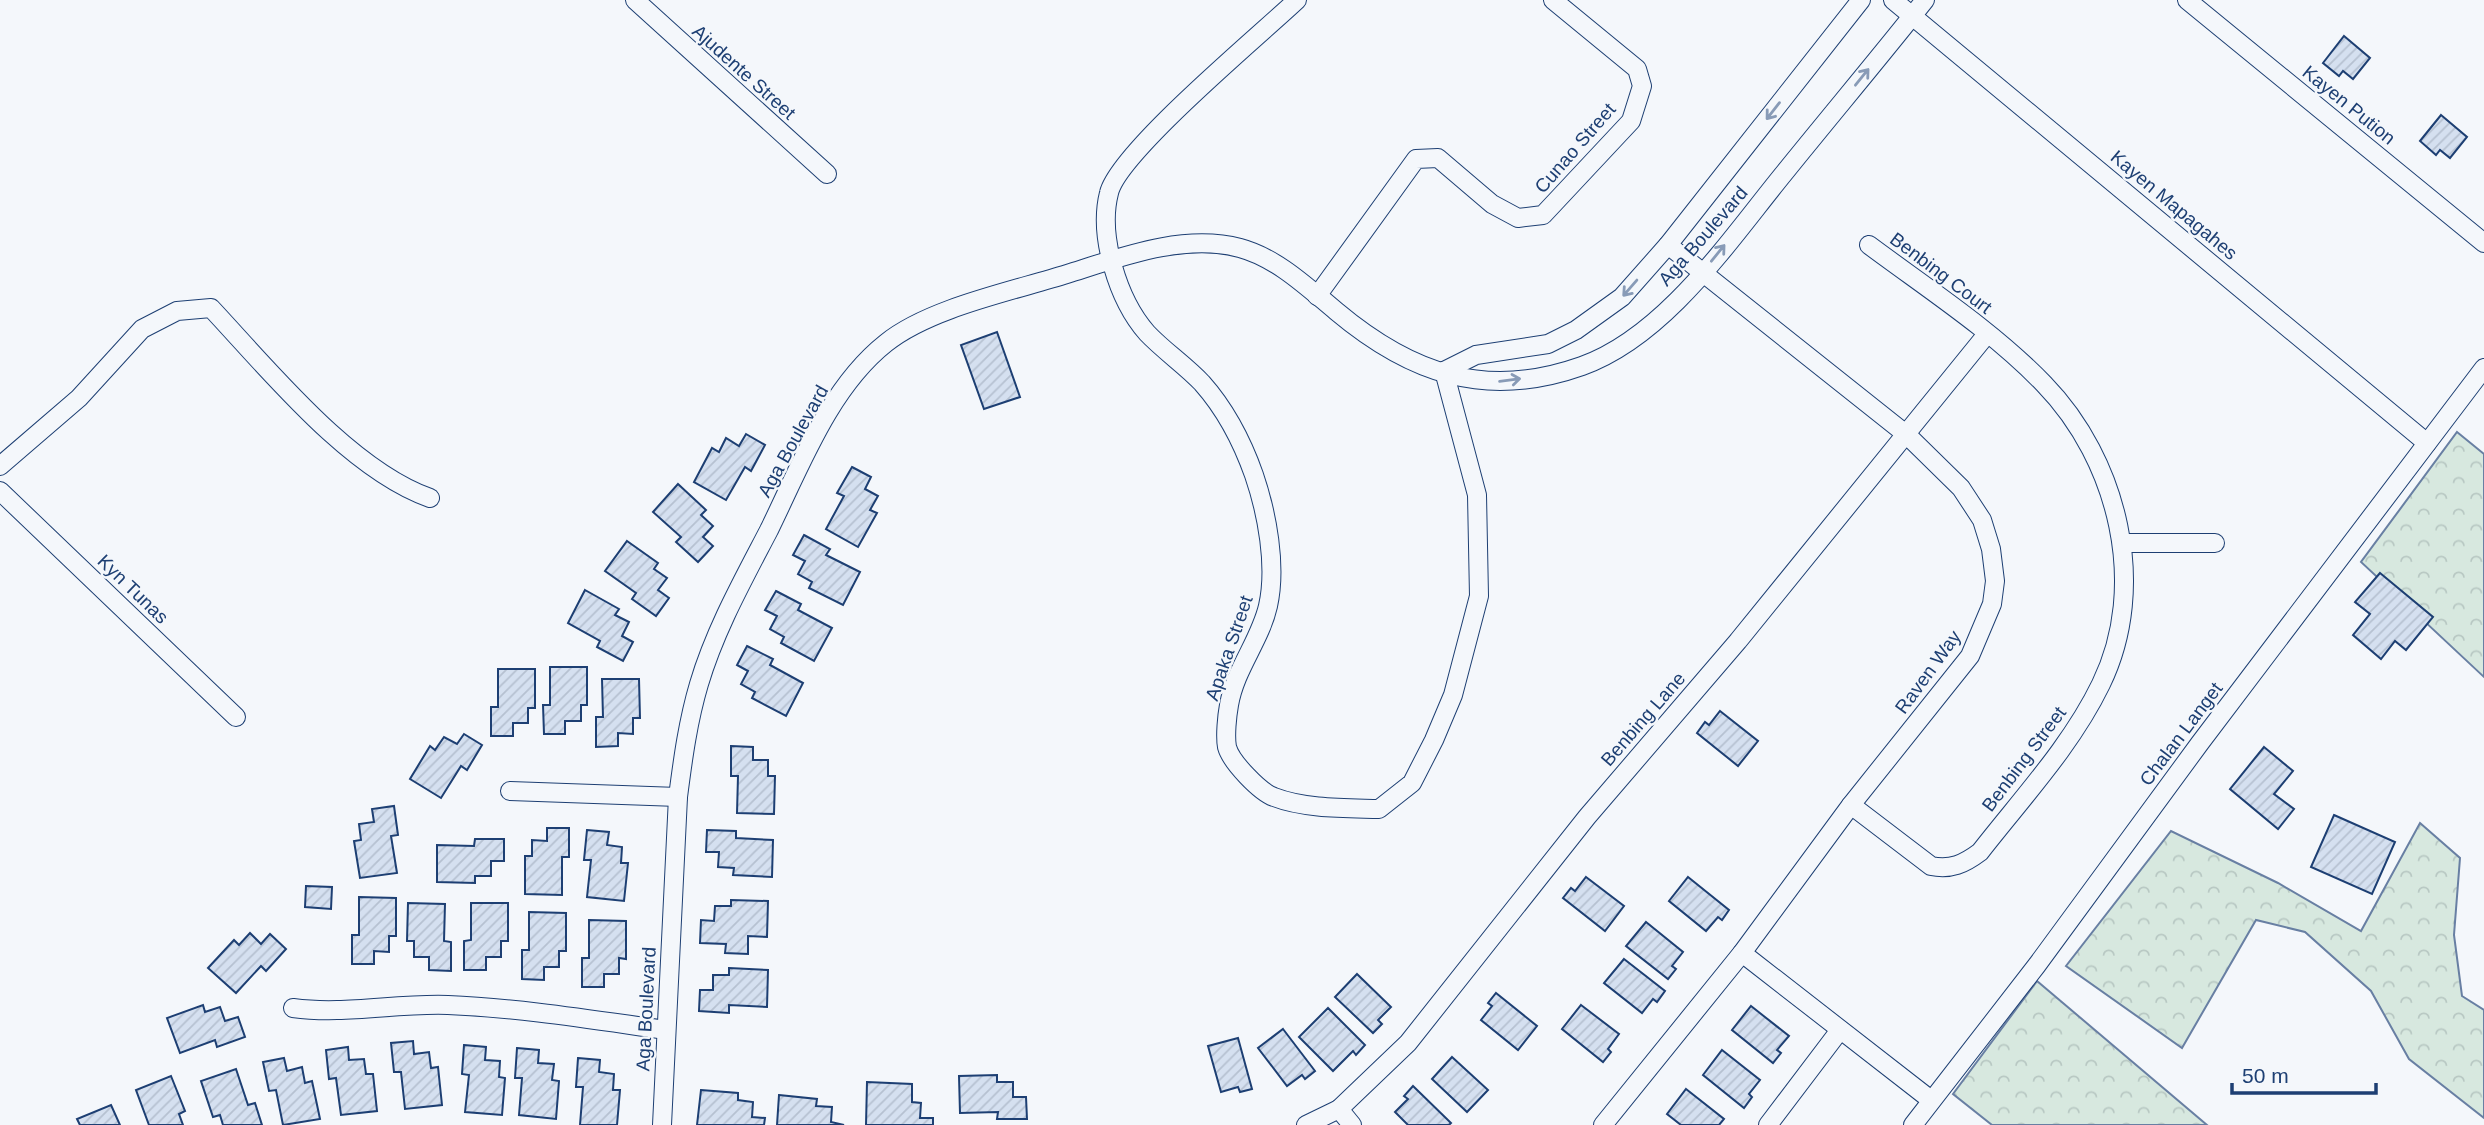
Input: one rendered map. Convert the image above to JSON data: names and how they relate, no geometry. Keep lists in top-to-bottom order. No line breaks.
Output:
{"streets":{"street":["Ajudente Street","Kayen Pution","Cunao Street","Kayen Mapagahes","Aga Boulevard","Benbing Court","Kyn Tunas","Apaka Street","Raven Way","Benbing Lane","Chalan Langet","Benbing Street"]},"crossings":[["Cunao Street","Aga Boulevard"],["Kayen Mapagahes","Aga Boulevard"],["Kayen Mapagahes","Chalan Langet"],["Aga Boulevard","Apaka Street"],["Aga Boulevard","Raven Way"],["Benbing Court","Benbing Lane"],["Benbing Court","Benbing Street"],["Raven Way","Benbing Lane"],["Raven Way","Benbing Street"],["Benbing Lane","Benbing Street"]],"scale_bar":"50 m"}
